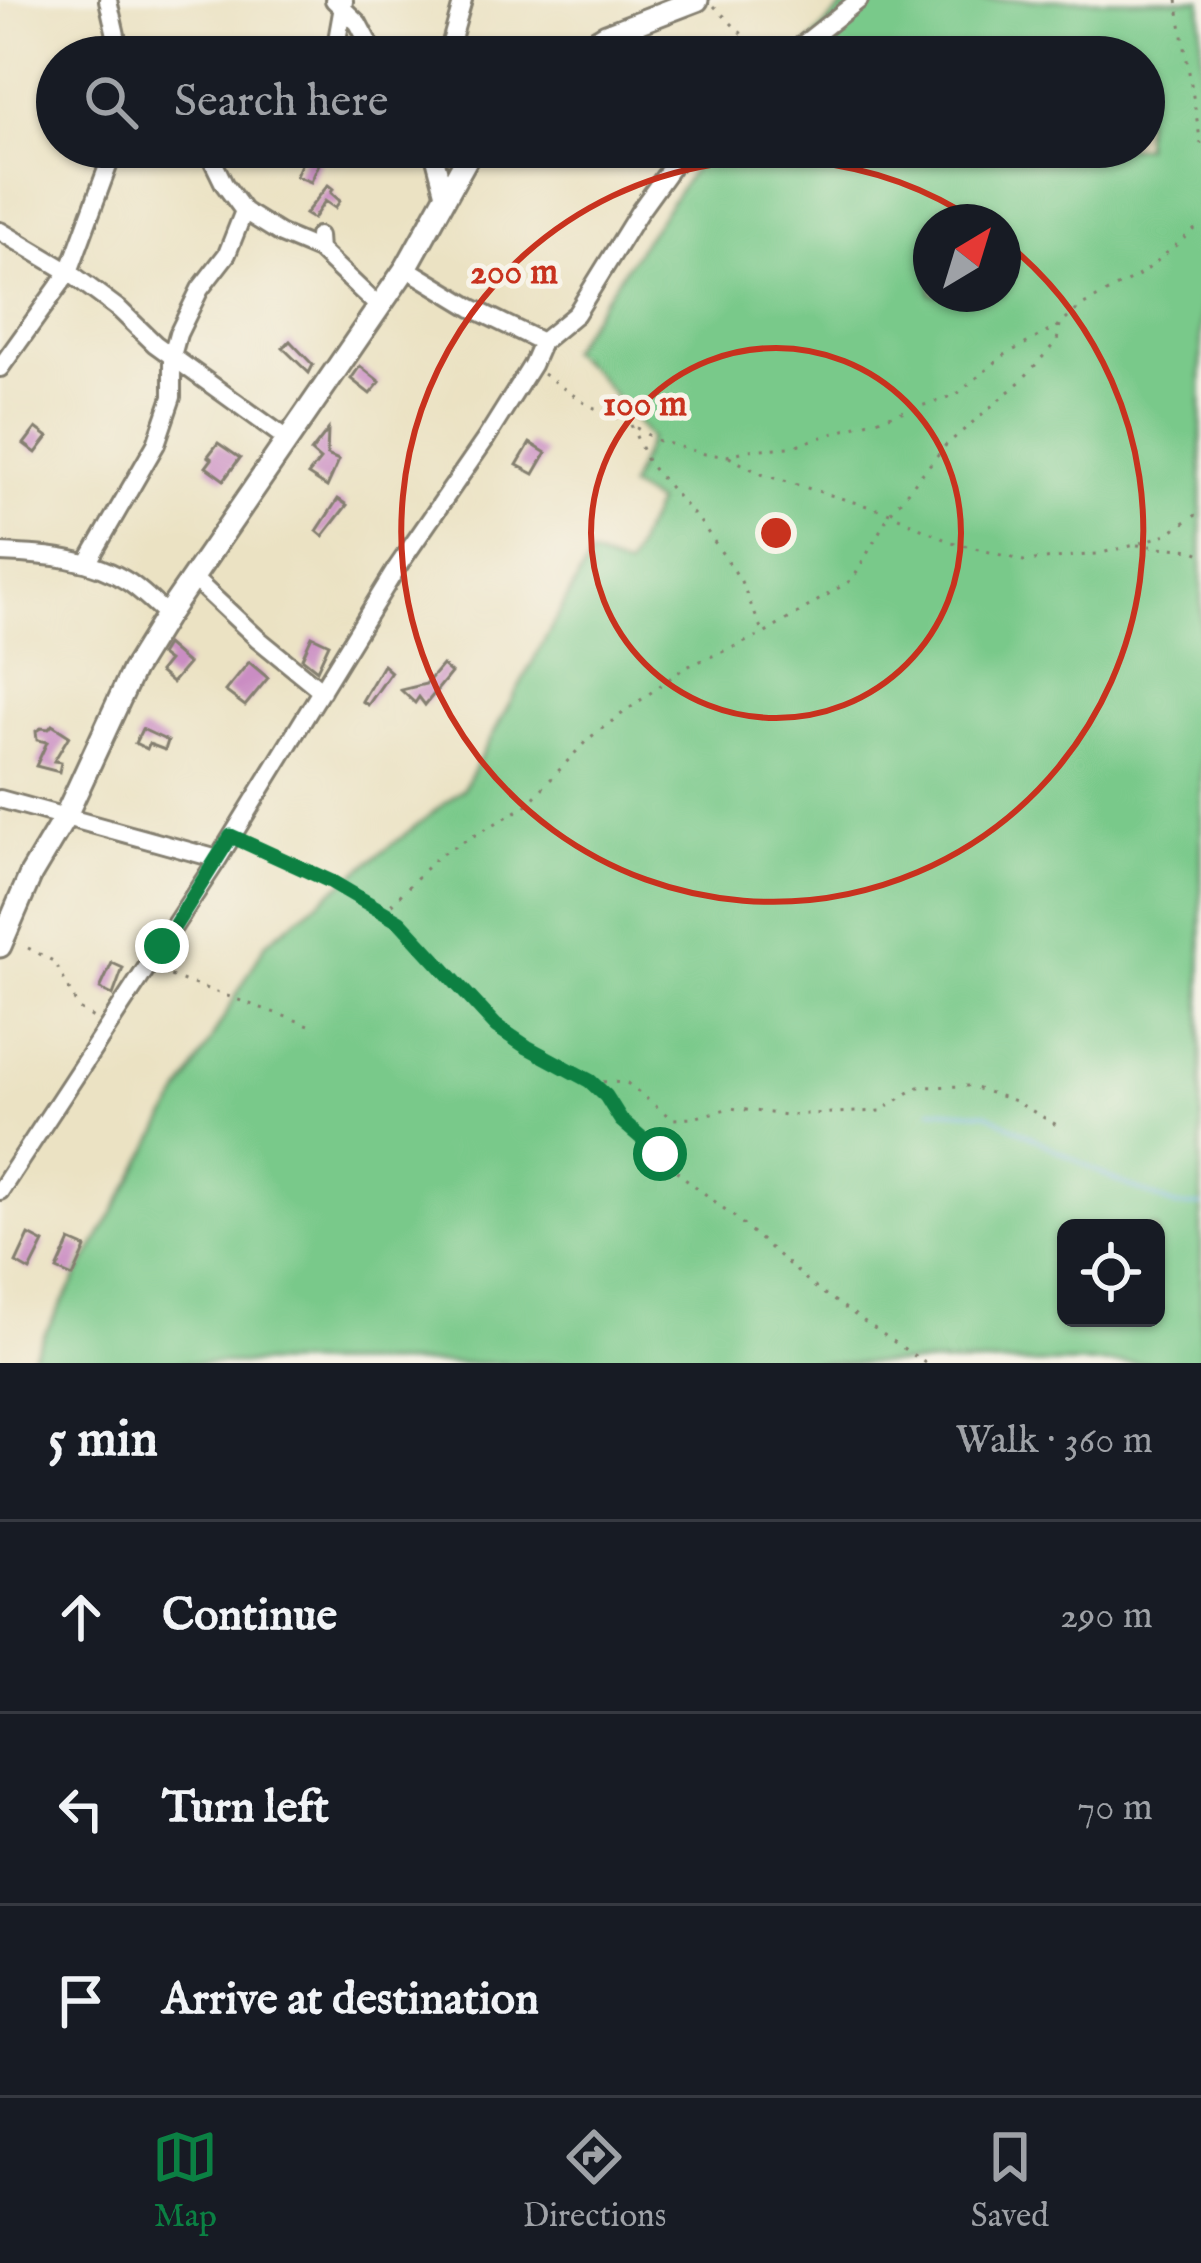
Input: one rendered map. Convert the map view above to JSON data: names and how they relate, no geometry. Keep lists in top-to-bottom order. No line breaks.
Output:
{"north":"top right","page":{"search":"Search here","heading":["5 min","Walk · 360 m"],"list":[["Continue","290 m"],["Turn left","70 m"],"Arrive at destination"],"nav":["Map","Directions","Saved"]},"rings":["200 m","100 m"]}
